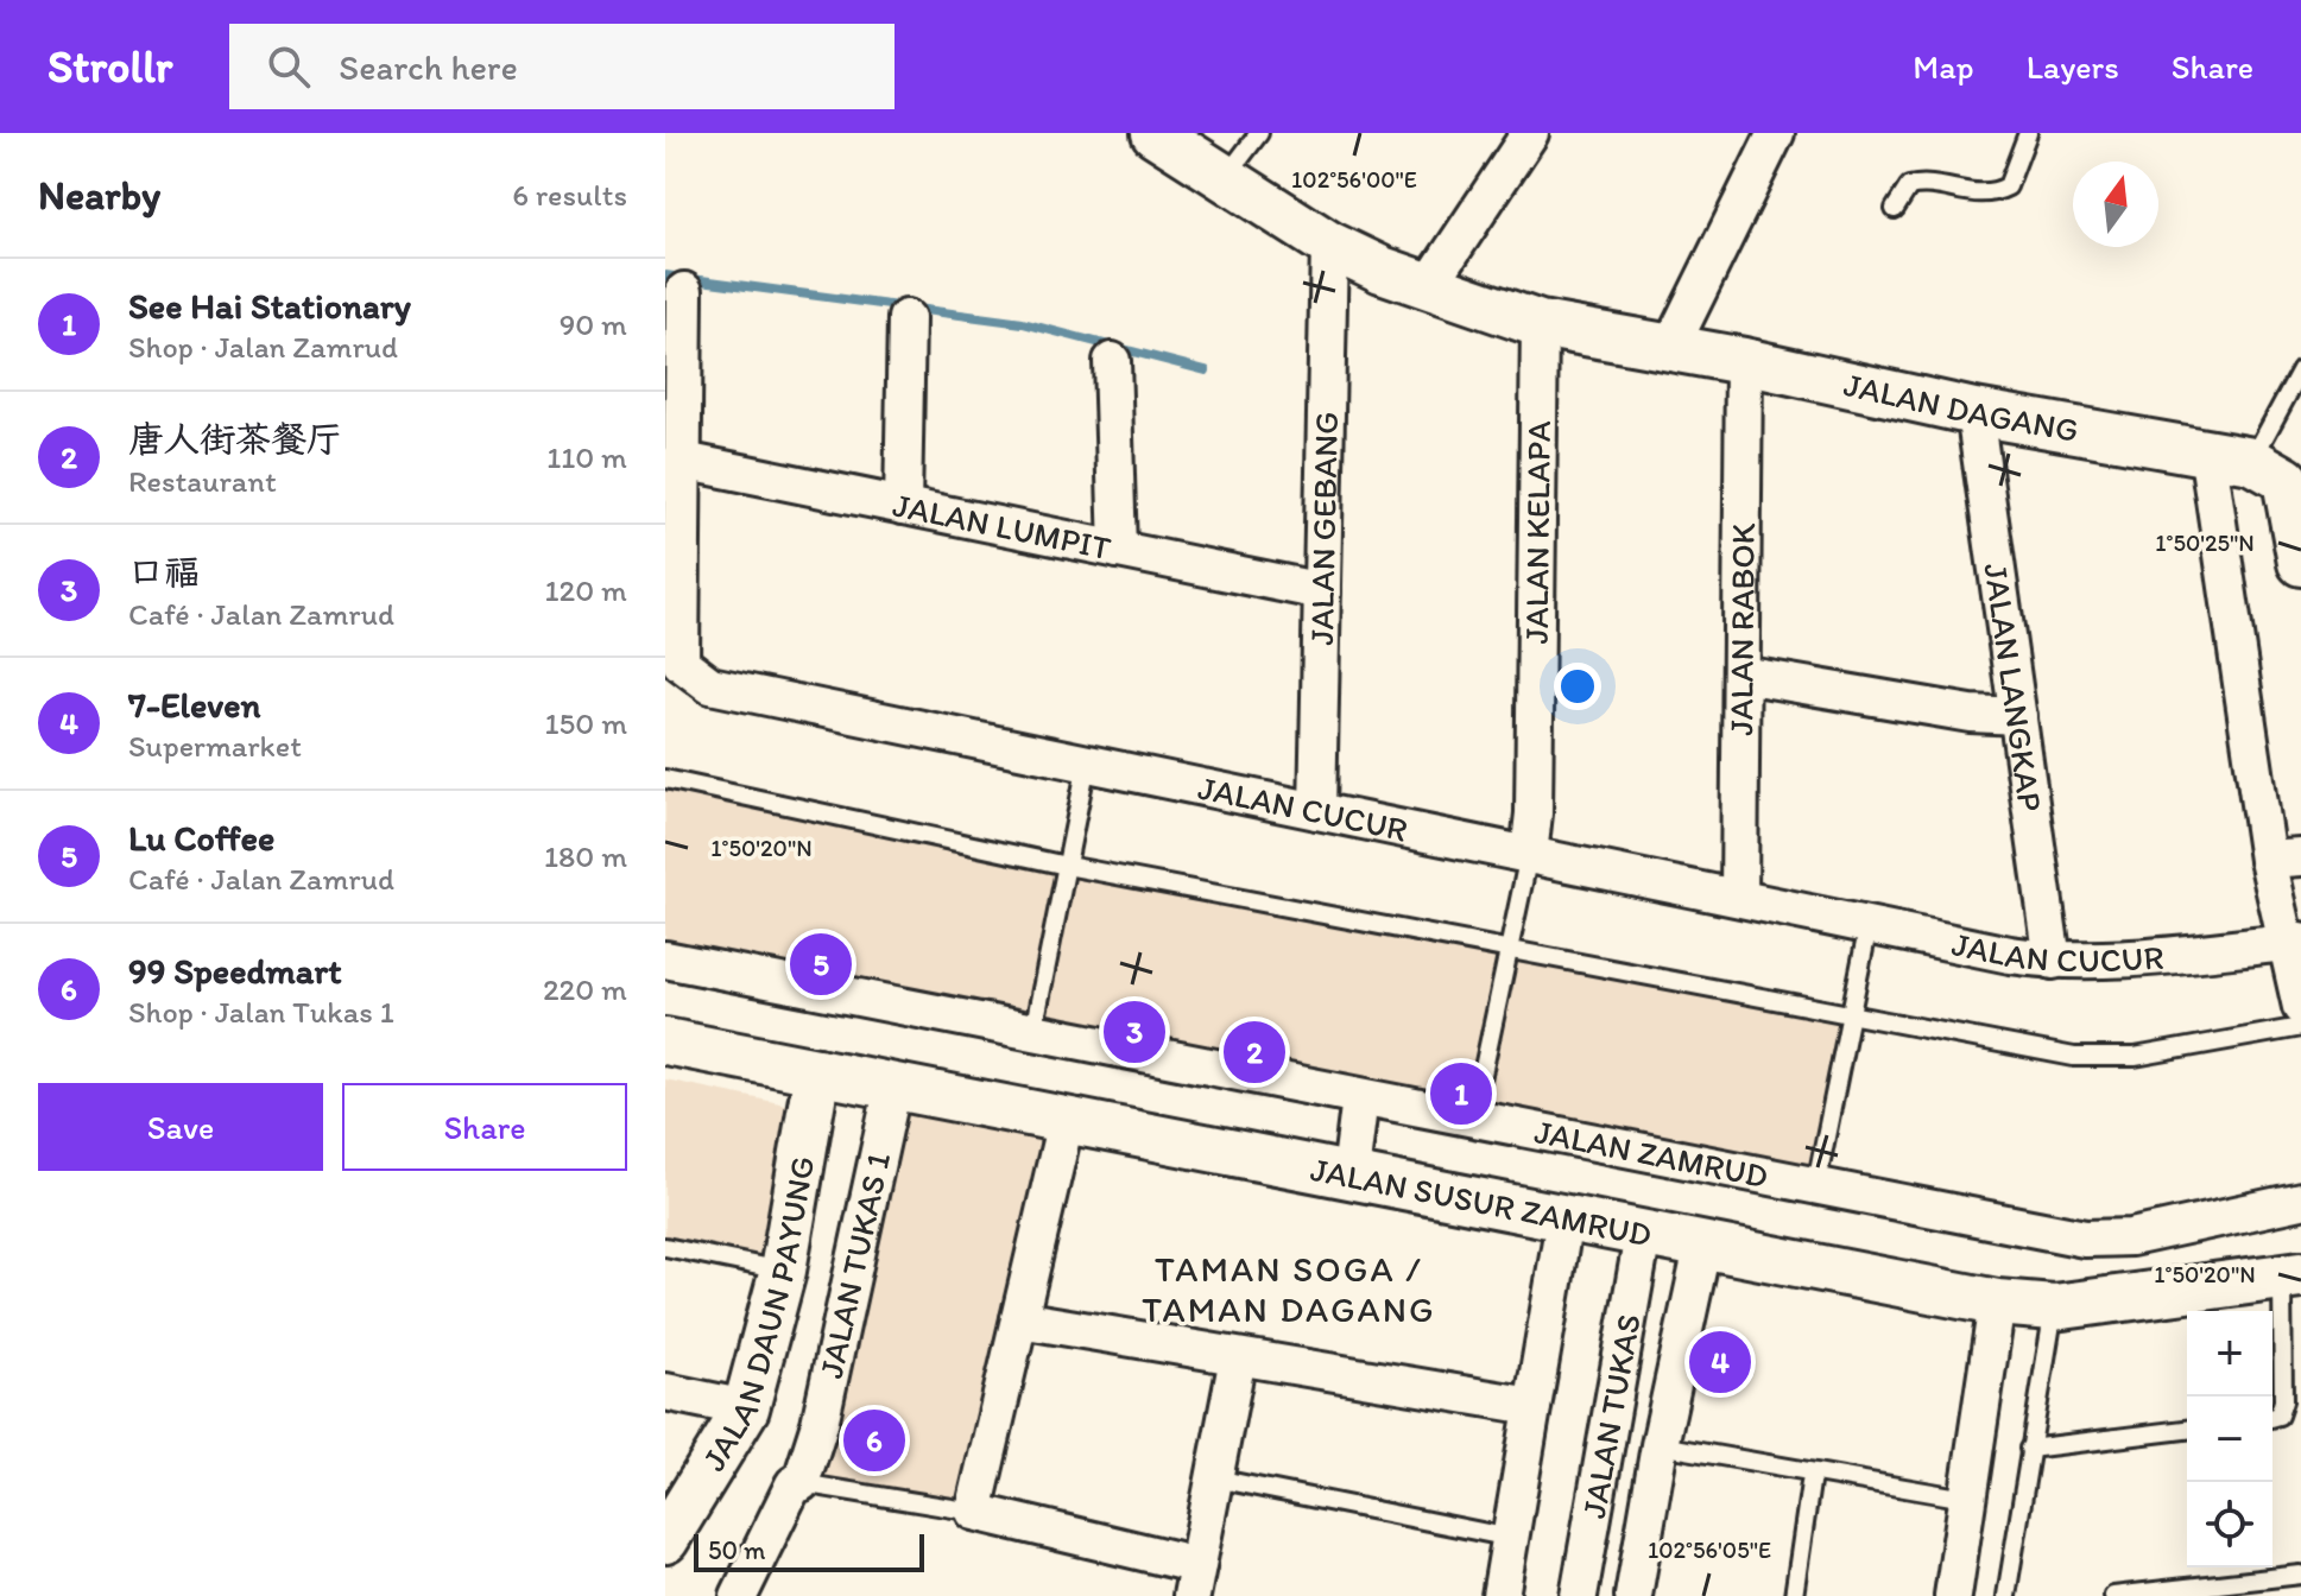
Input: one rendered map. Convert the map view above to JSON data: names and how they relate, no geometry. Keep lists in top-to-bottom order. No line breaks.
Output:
{"streets":{"street":["JALAN DAGANG","JALAN LUMPIT","JALAN GEBANG","JALAN KELAPA","JALAN RABOK","JALAN LANGKAP","JALAN CUCUR","JALAN ZAMRUD","JALAN SUSUR ZAMRUD","JALAN TUKAS 1","JALAN DAUN PAYUNG","JALAN TUKAS"]},"crossings":[["JALAN DAGANG","JALAN GEBANG"],["JALAN DAGANG","JALAN KELAPA"],["JALAN DAGANG","JALAN RABOK"],["JALAN DAGANG","JALAN LANGKAP"],["JALAN LUMPIT","JALAN GEBANG"],["JALAN LUMPIT","JALAN CUCUR"],["JALAN GEBANG","JALAN CUCUR"],["JALAN KELAPA","JALAN CUCUR"],["JALAN RABOK","JALAN CUCUR"],["JALAN LANGKAP","JALAN CUCUR"],["JALAN SUSUR ZAMRUD","JALAN TUKAS 1"],["JALAN SUSUR ZAMRUD","JALAN DAUN PAYUNG"],["JALAN SUSUR ZAMRUD","JALAN TUKAS"]],"districts":["TAMAN SOGA / TAMAN DAGANG"],"scale_bar":"50 m","north":"top","page":{"header":"Strollr","search":"Search here","nav":["Map","Layers","Share"],"heading":["Nearby","6 results"],"list":[{"mark":"1","name":"See Hai Stationary","note":"Shop · Jalan Zamrud","value":"90 m"},{"mark":"2","name":"唐人街茶餐厅","note":"Restaurant","value":"110 m"},{"mark":"3","name":"口福","note":"Café · Jalan Zamrud","value":"120 m"},{"mark":"4","name":"7-Eleven","note":"Supermarket","value":"150 m"},{"mark":"5","name":"Lu Coffee","note":"Café · Jalan Zamrud","value":"180 m"},{"mark":"6","name":"99 Speedmart","note":"Shop · Jalan Tukas 1","value":"220 m"}],"pins":["5","3","2","1","4","6"],"buttons":["Save","Share"],"map_buttons":["+","−"],"scale":"50 m"},"coordinates":["102°56'00\"E","1°50'25\"N","1°50'20\"N","102°56'05\"E"]}
